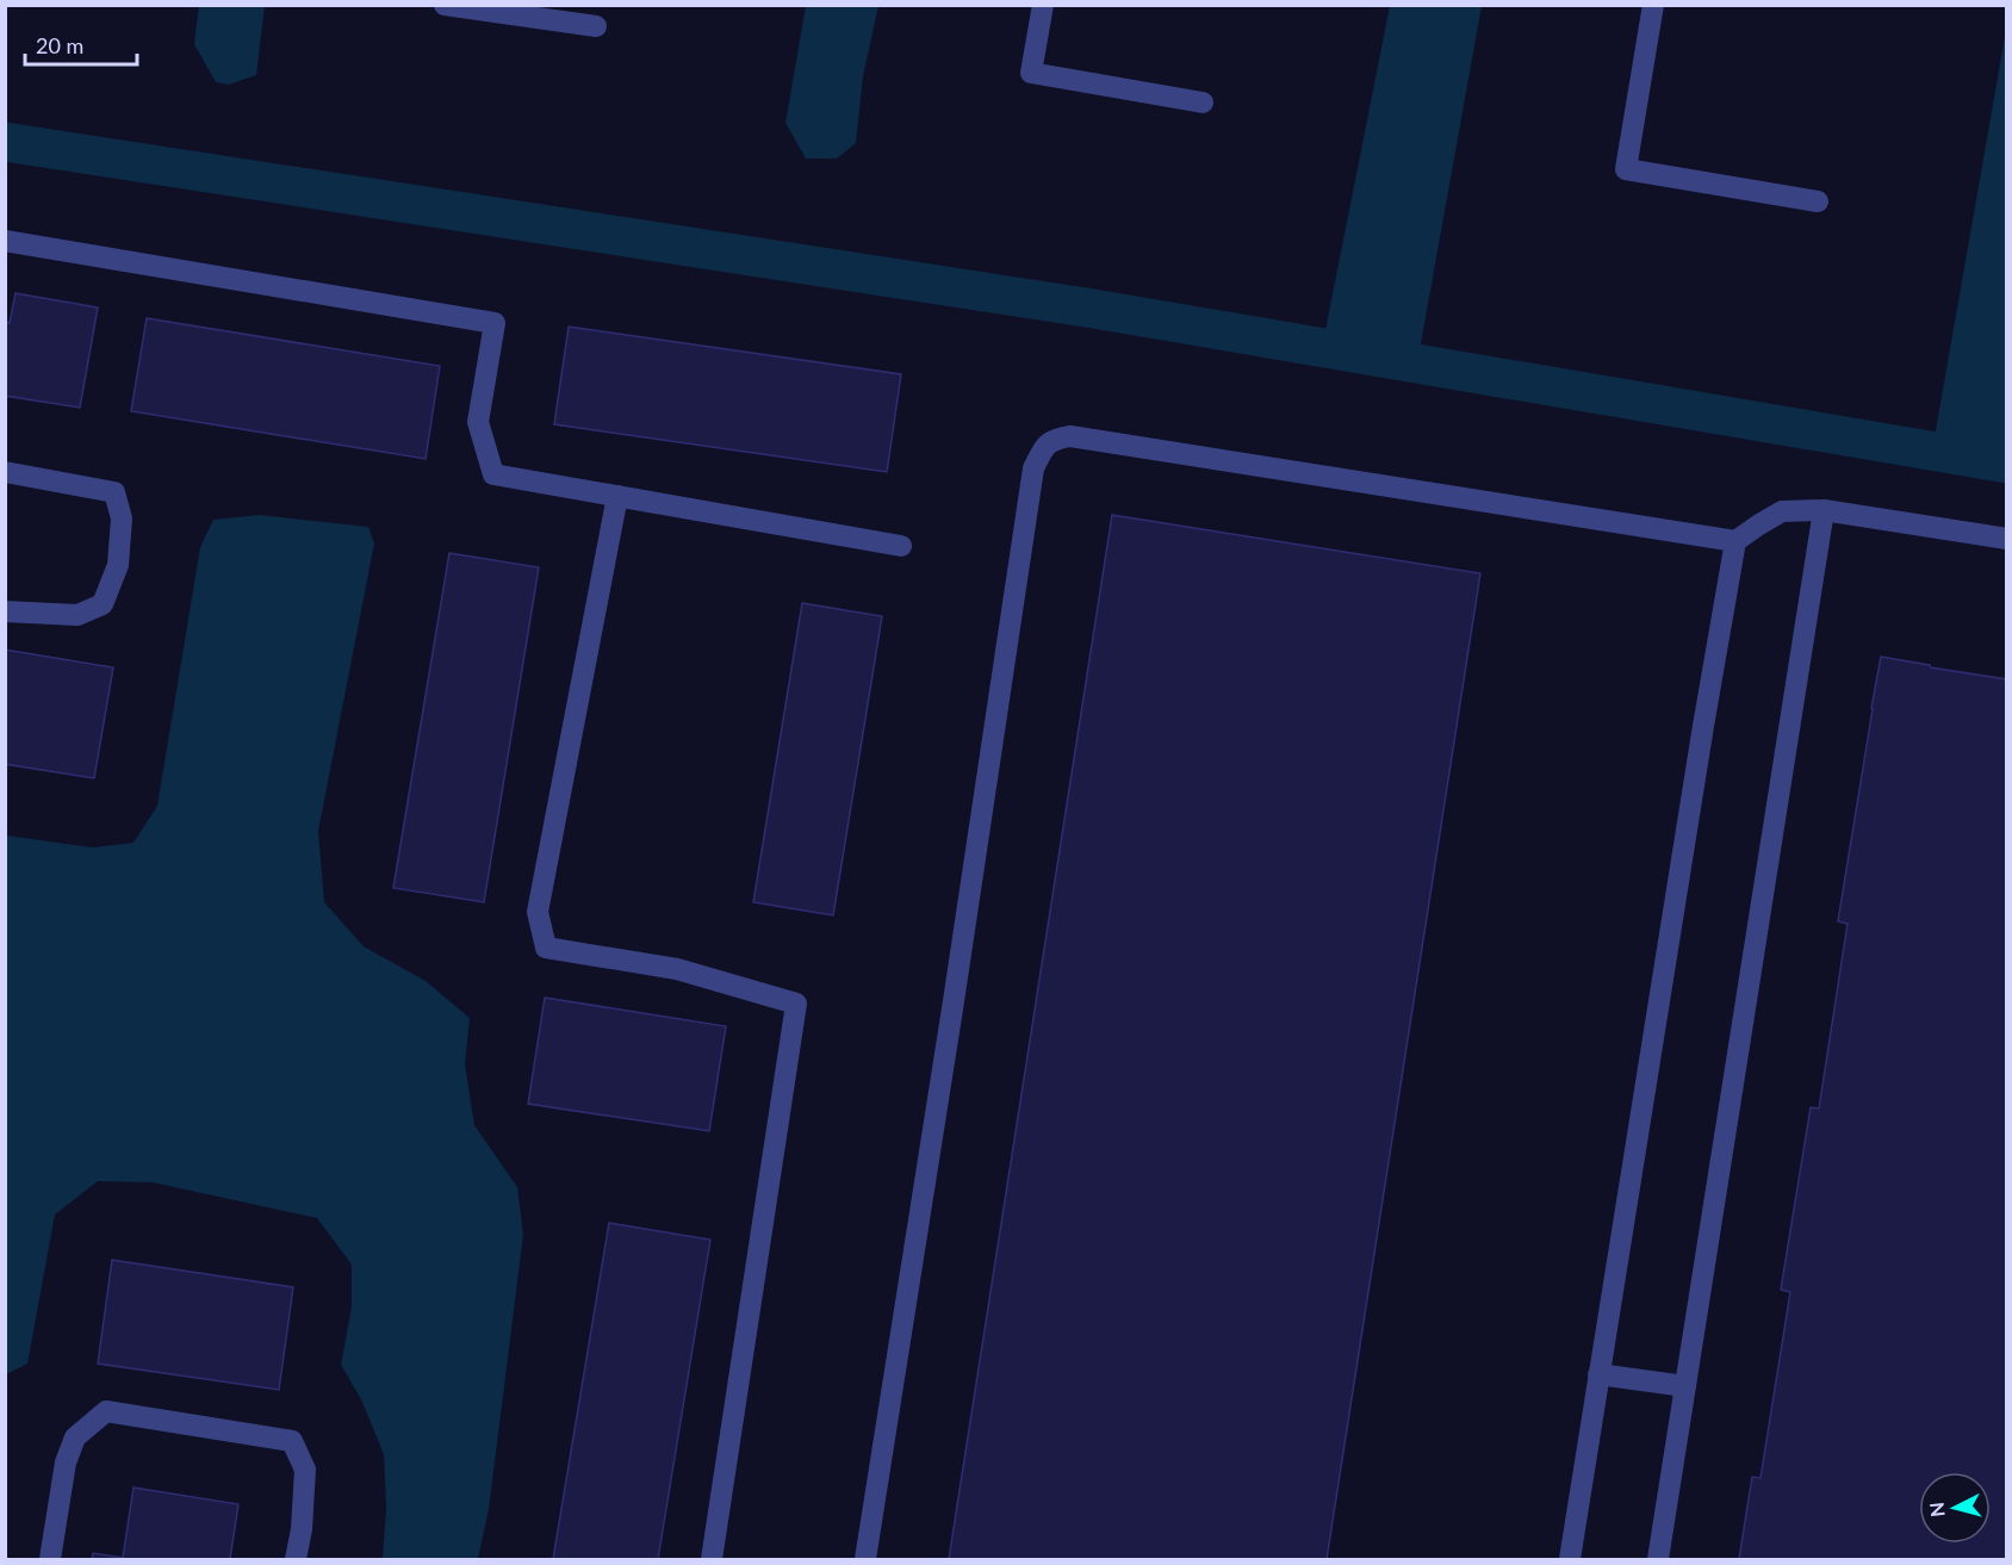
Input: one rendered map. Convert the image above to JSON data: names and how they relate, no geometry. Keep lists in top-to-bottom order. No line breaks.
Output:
{"scale_bar":"20 m","north":"left"}
